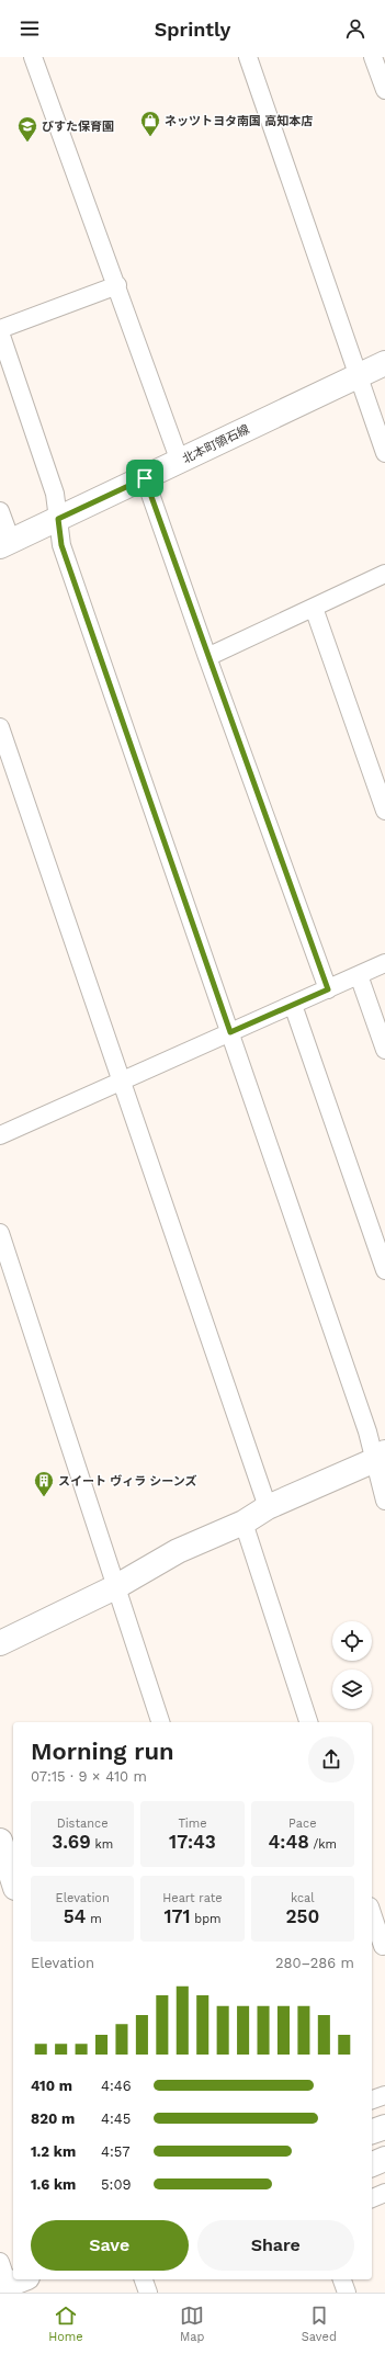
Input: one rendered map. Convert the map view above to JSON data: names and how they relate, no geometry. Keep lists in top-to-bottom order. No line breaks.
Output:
{"streets":{"street":["北本町領石線"]},"places":{"shop":["ネッツトヨタ南国 高知本店"],"school or university":["びすた保育園"],"building":["スイート ヴィラ シーンズ"]},"page":{"header":"Sprintly","heading":["Morning run","07:15 · 9 × 410 m"],"stats":[["Distance","3.69 km"],["Time","17:43"],["Pace","4:48 /km"],["Elevation","54 m"],["Heart rate","171 bpm"],["kcal","250"]],"chart":["Elevation","280–286 m"],"list":[{"name":"410 m","note":"4:46"},{"name":"820 m","note":"4:45"},{"name":"1.2 km","note":"4:57"},{"name":"1.6 km","note":"5:09"}],"buttons":["Save","Share"],"tabs":["Home","Map","Saved"]}}
